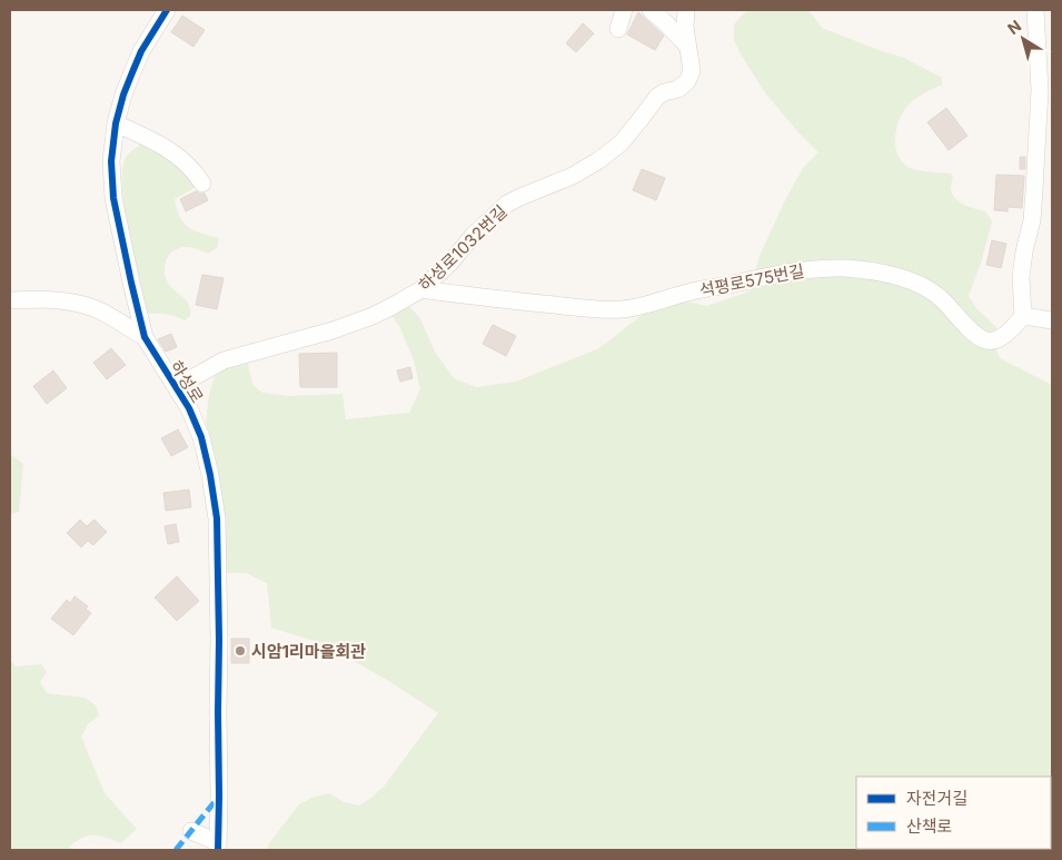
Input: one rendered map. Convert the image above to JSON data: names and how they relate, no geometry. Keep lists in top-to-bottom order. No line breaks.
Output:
{"streets":{"street":["하성로1032번길","석평로575번길","하성로"]},"crossings":[["하성로1032번길","석평로575번길"],["하성로1032번길","하성로"]],"places":["시암1리마을회관"],"legend":["자전거길","산책로"],"north":"top left"}
